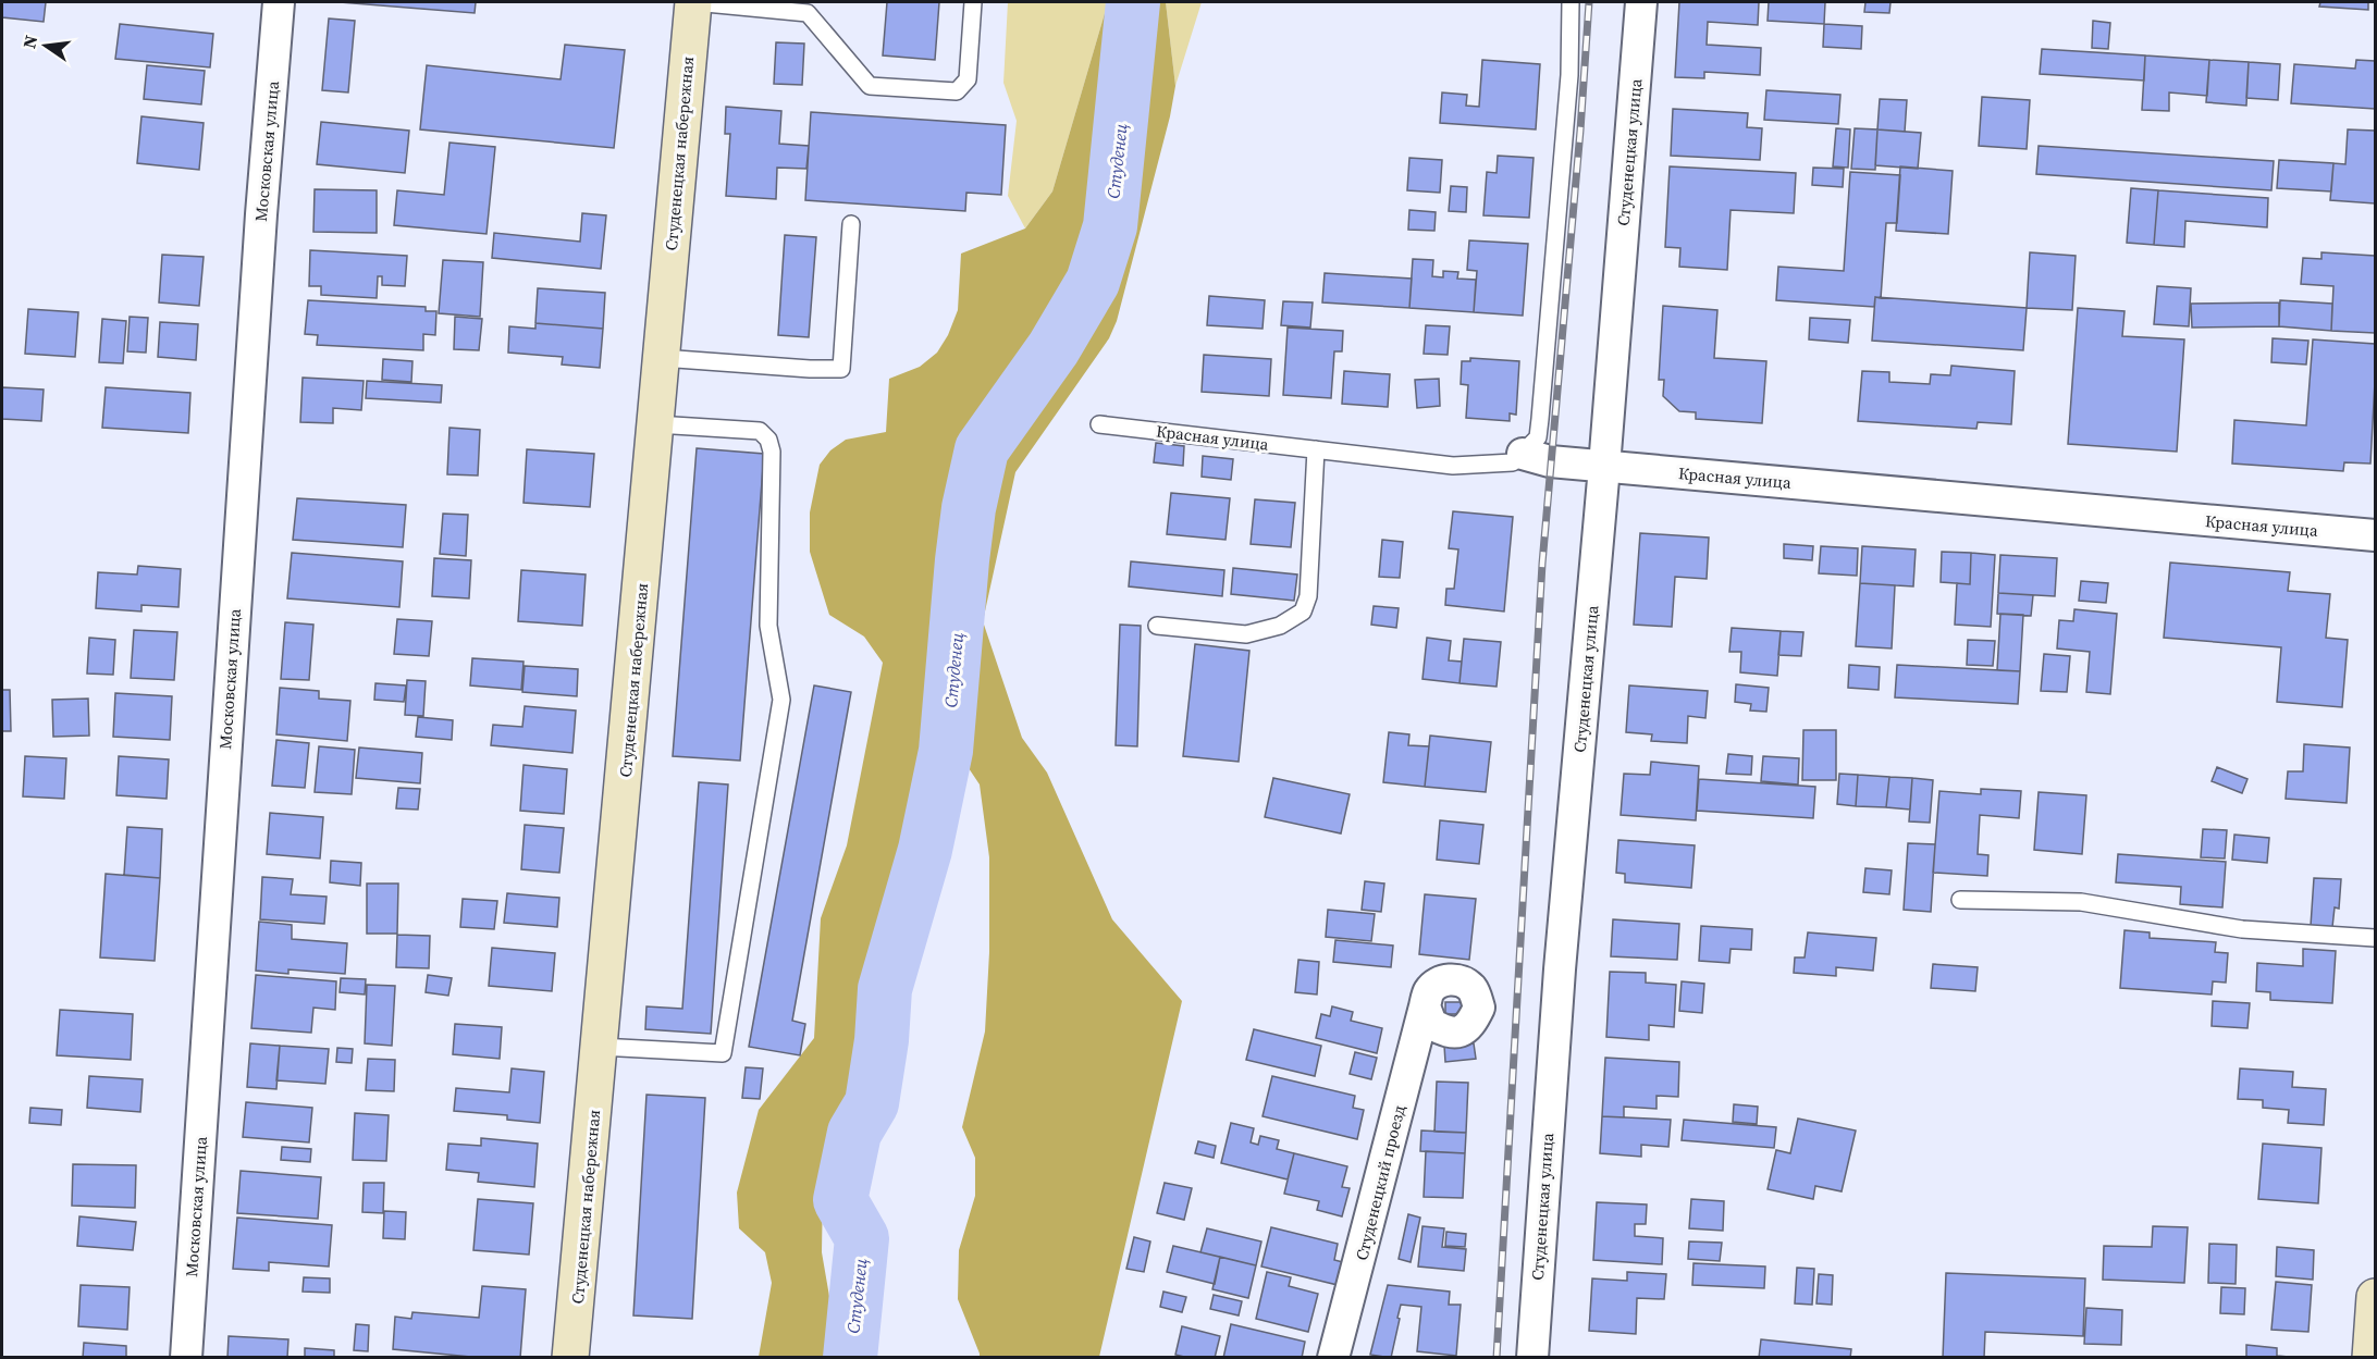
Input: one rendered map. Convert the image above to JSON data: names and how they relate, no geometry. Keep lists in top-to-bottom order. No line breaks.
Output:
{"streets":{"street":["Московская улица","Студенецкая улица","Студенецкая набережная","Красная улица","Студенецкий проезд"]},"crossings":[["Студенецкая улица","Красная улица"]],"water":["Студенец"],"north":"left"}
